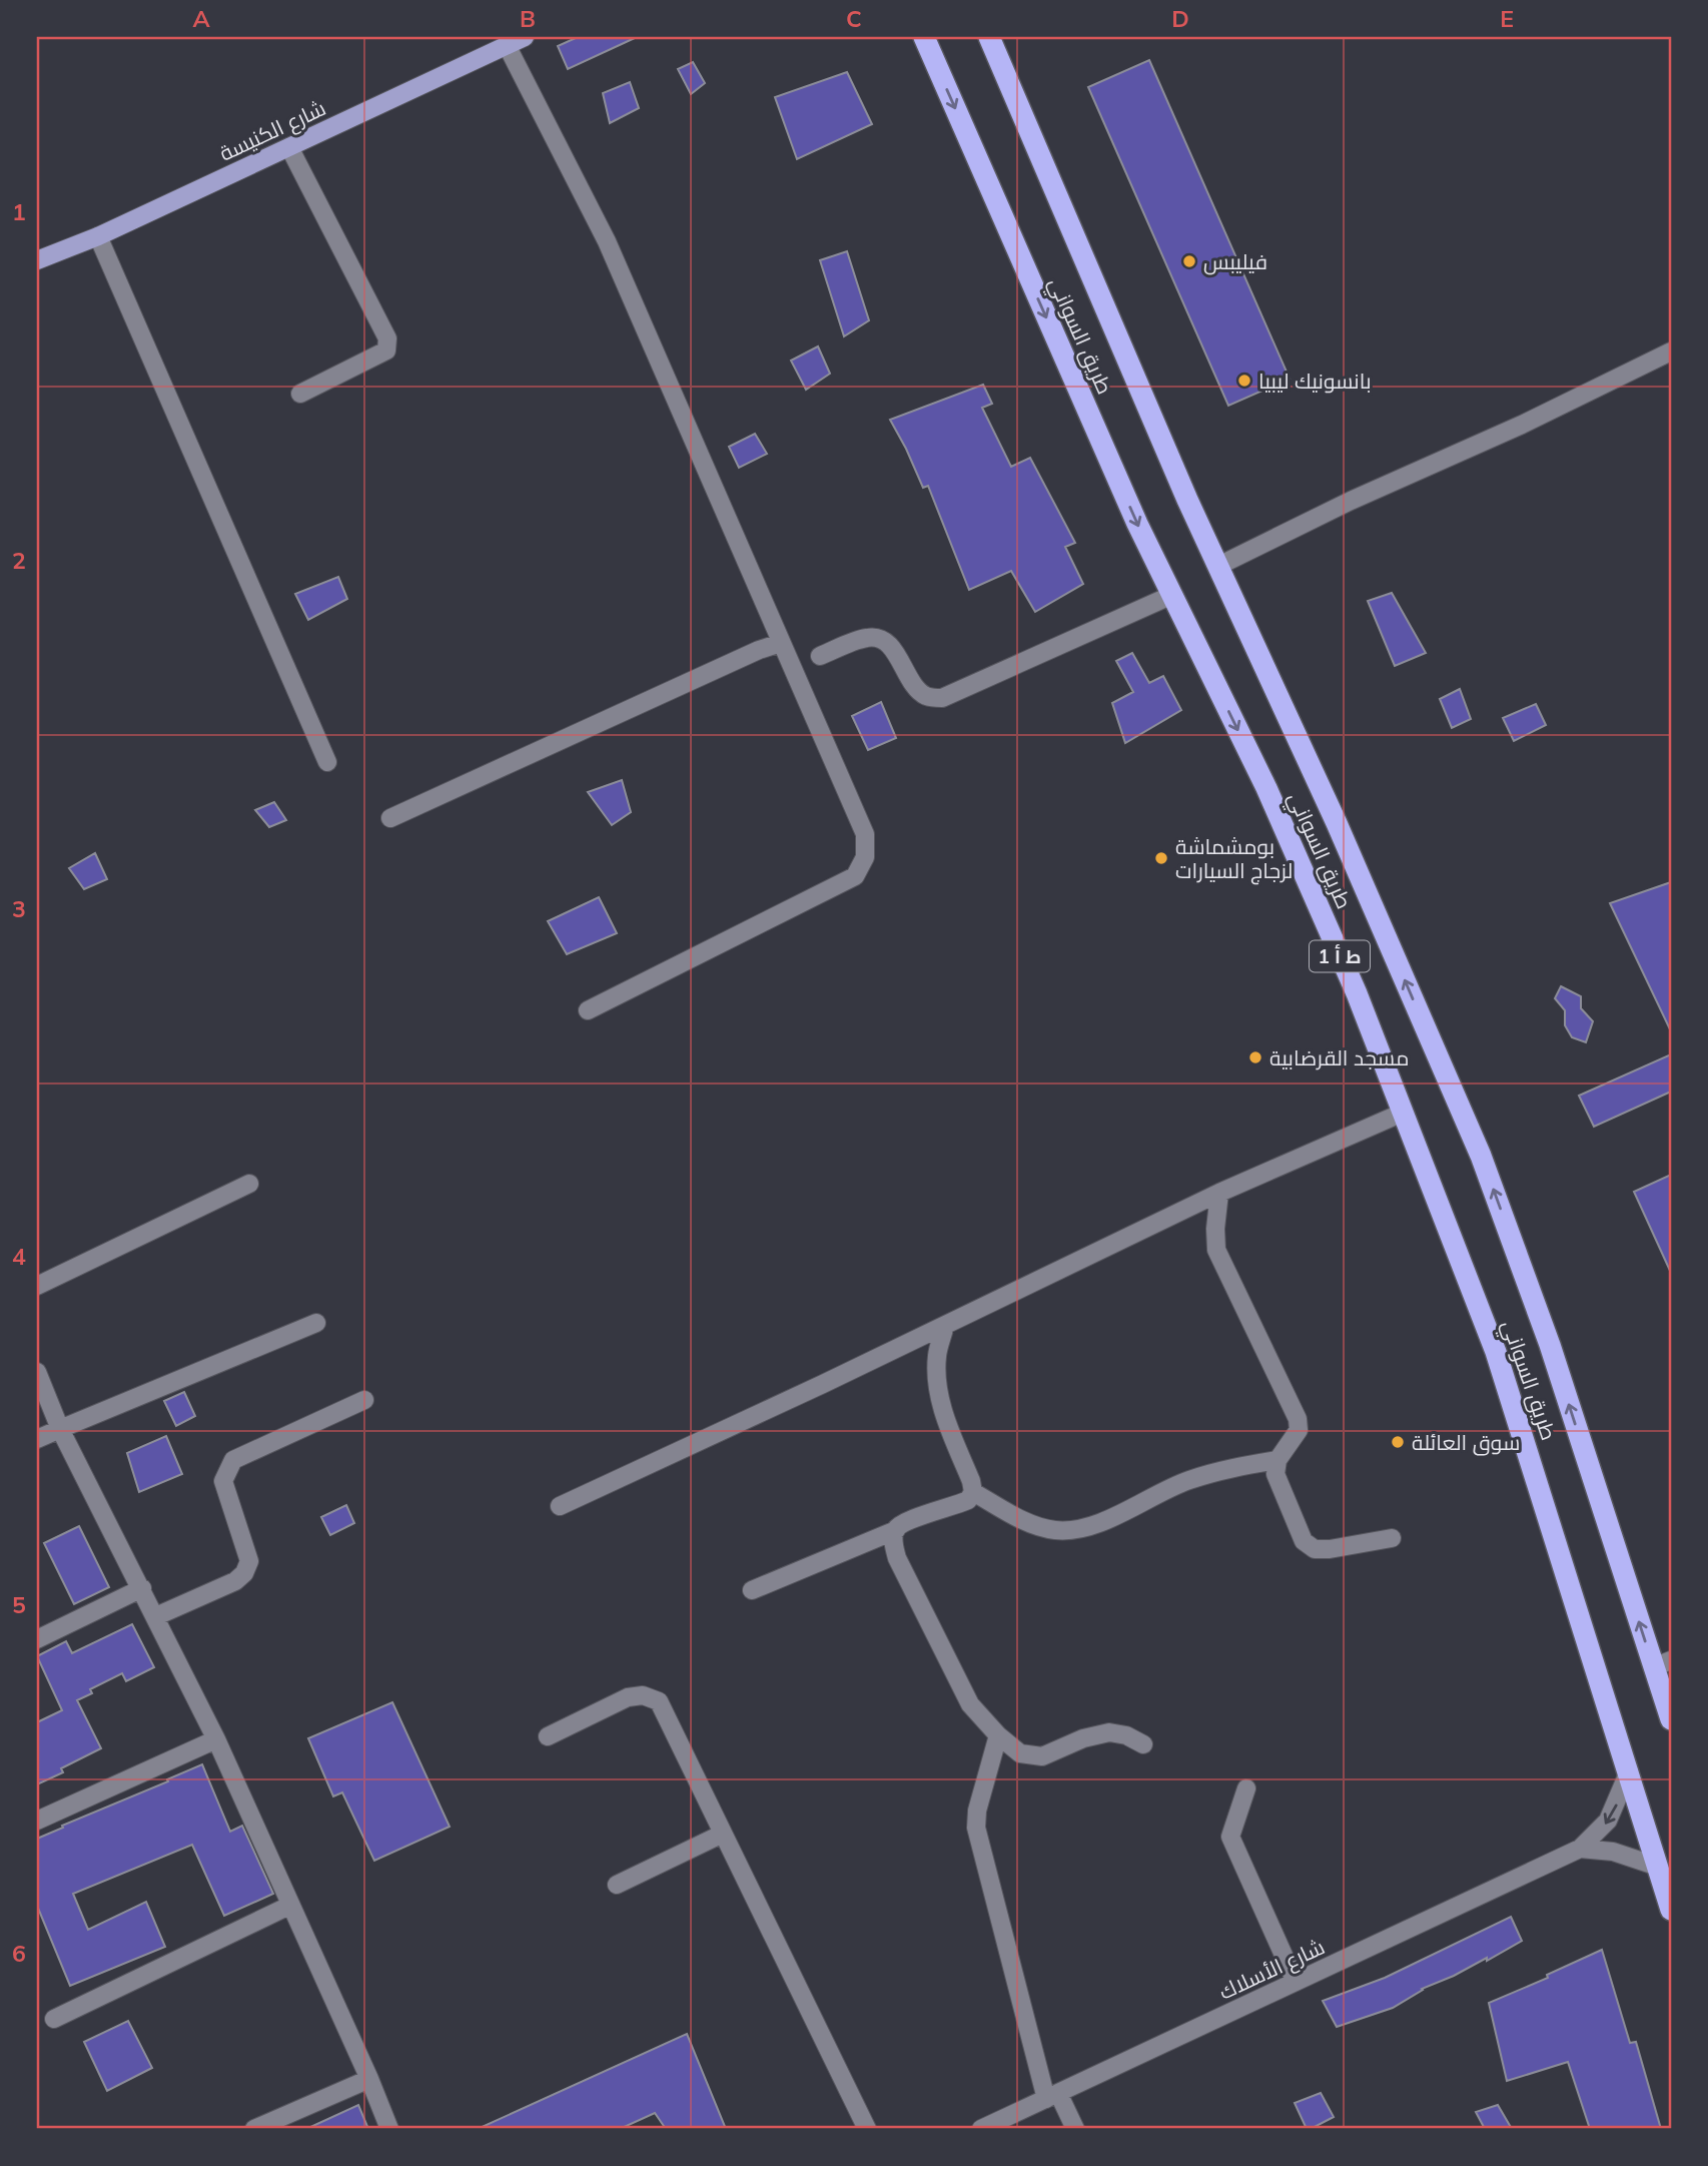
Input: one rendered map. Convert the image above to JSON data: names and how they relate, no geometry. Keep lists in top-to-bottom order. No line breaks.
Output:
{"streets":{"highway":["طريق السواني","ط أ 1"],"main road":["شارع الكنيسة"],"street":["شارع الأسلاك"]},"crossings":[["طريق السواني","شارع الأسلاك"]],"places":["فيليبس","بانسونيك ليبيا","بومشماشة لزجاج السيارات","مسجد القرضابية","سوق العائلة"],"grid":{"columns":["A","B","C","D","E"],"rows":["1","2","3","4","5","6"]}}
